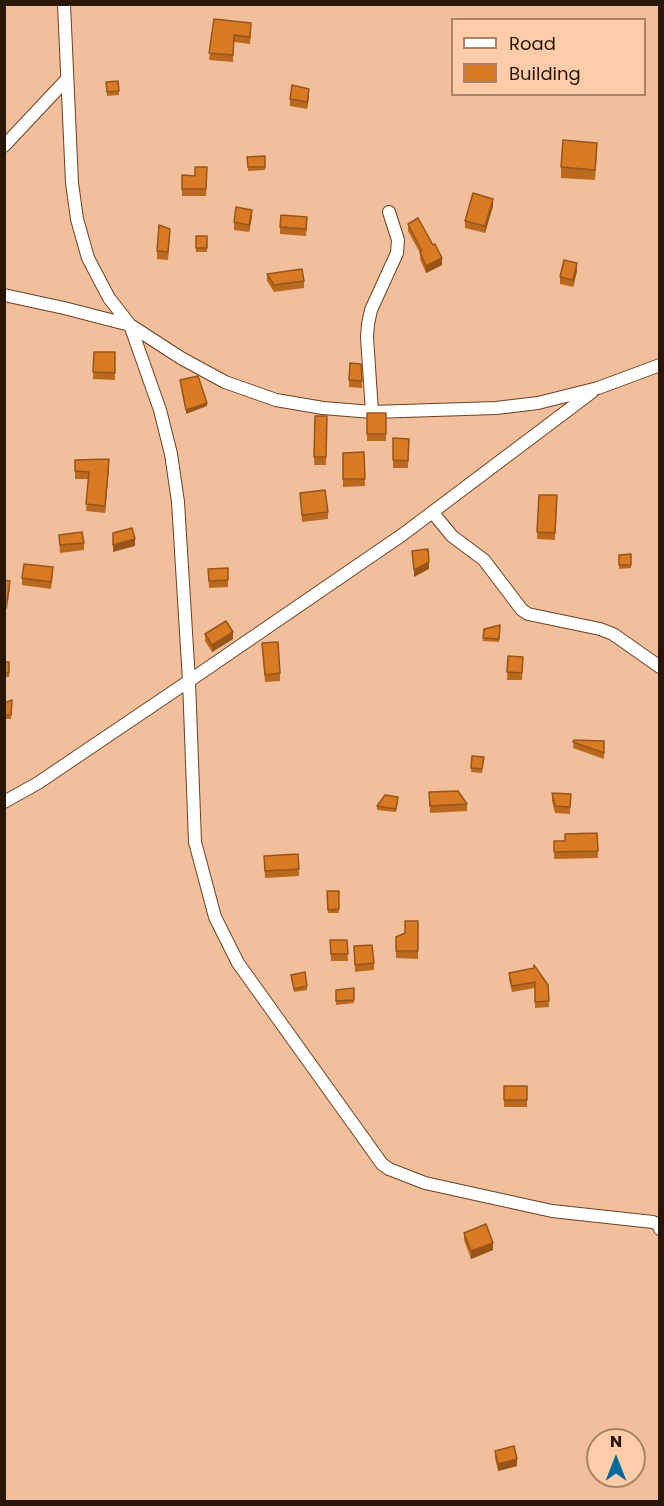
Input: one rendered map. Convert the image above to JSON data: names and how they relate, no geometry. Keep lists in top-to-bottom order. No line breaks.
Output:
{"legend":["Road","Building"],"north":"top"}
